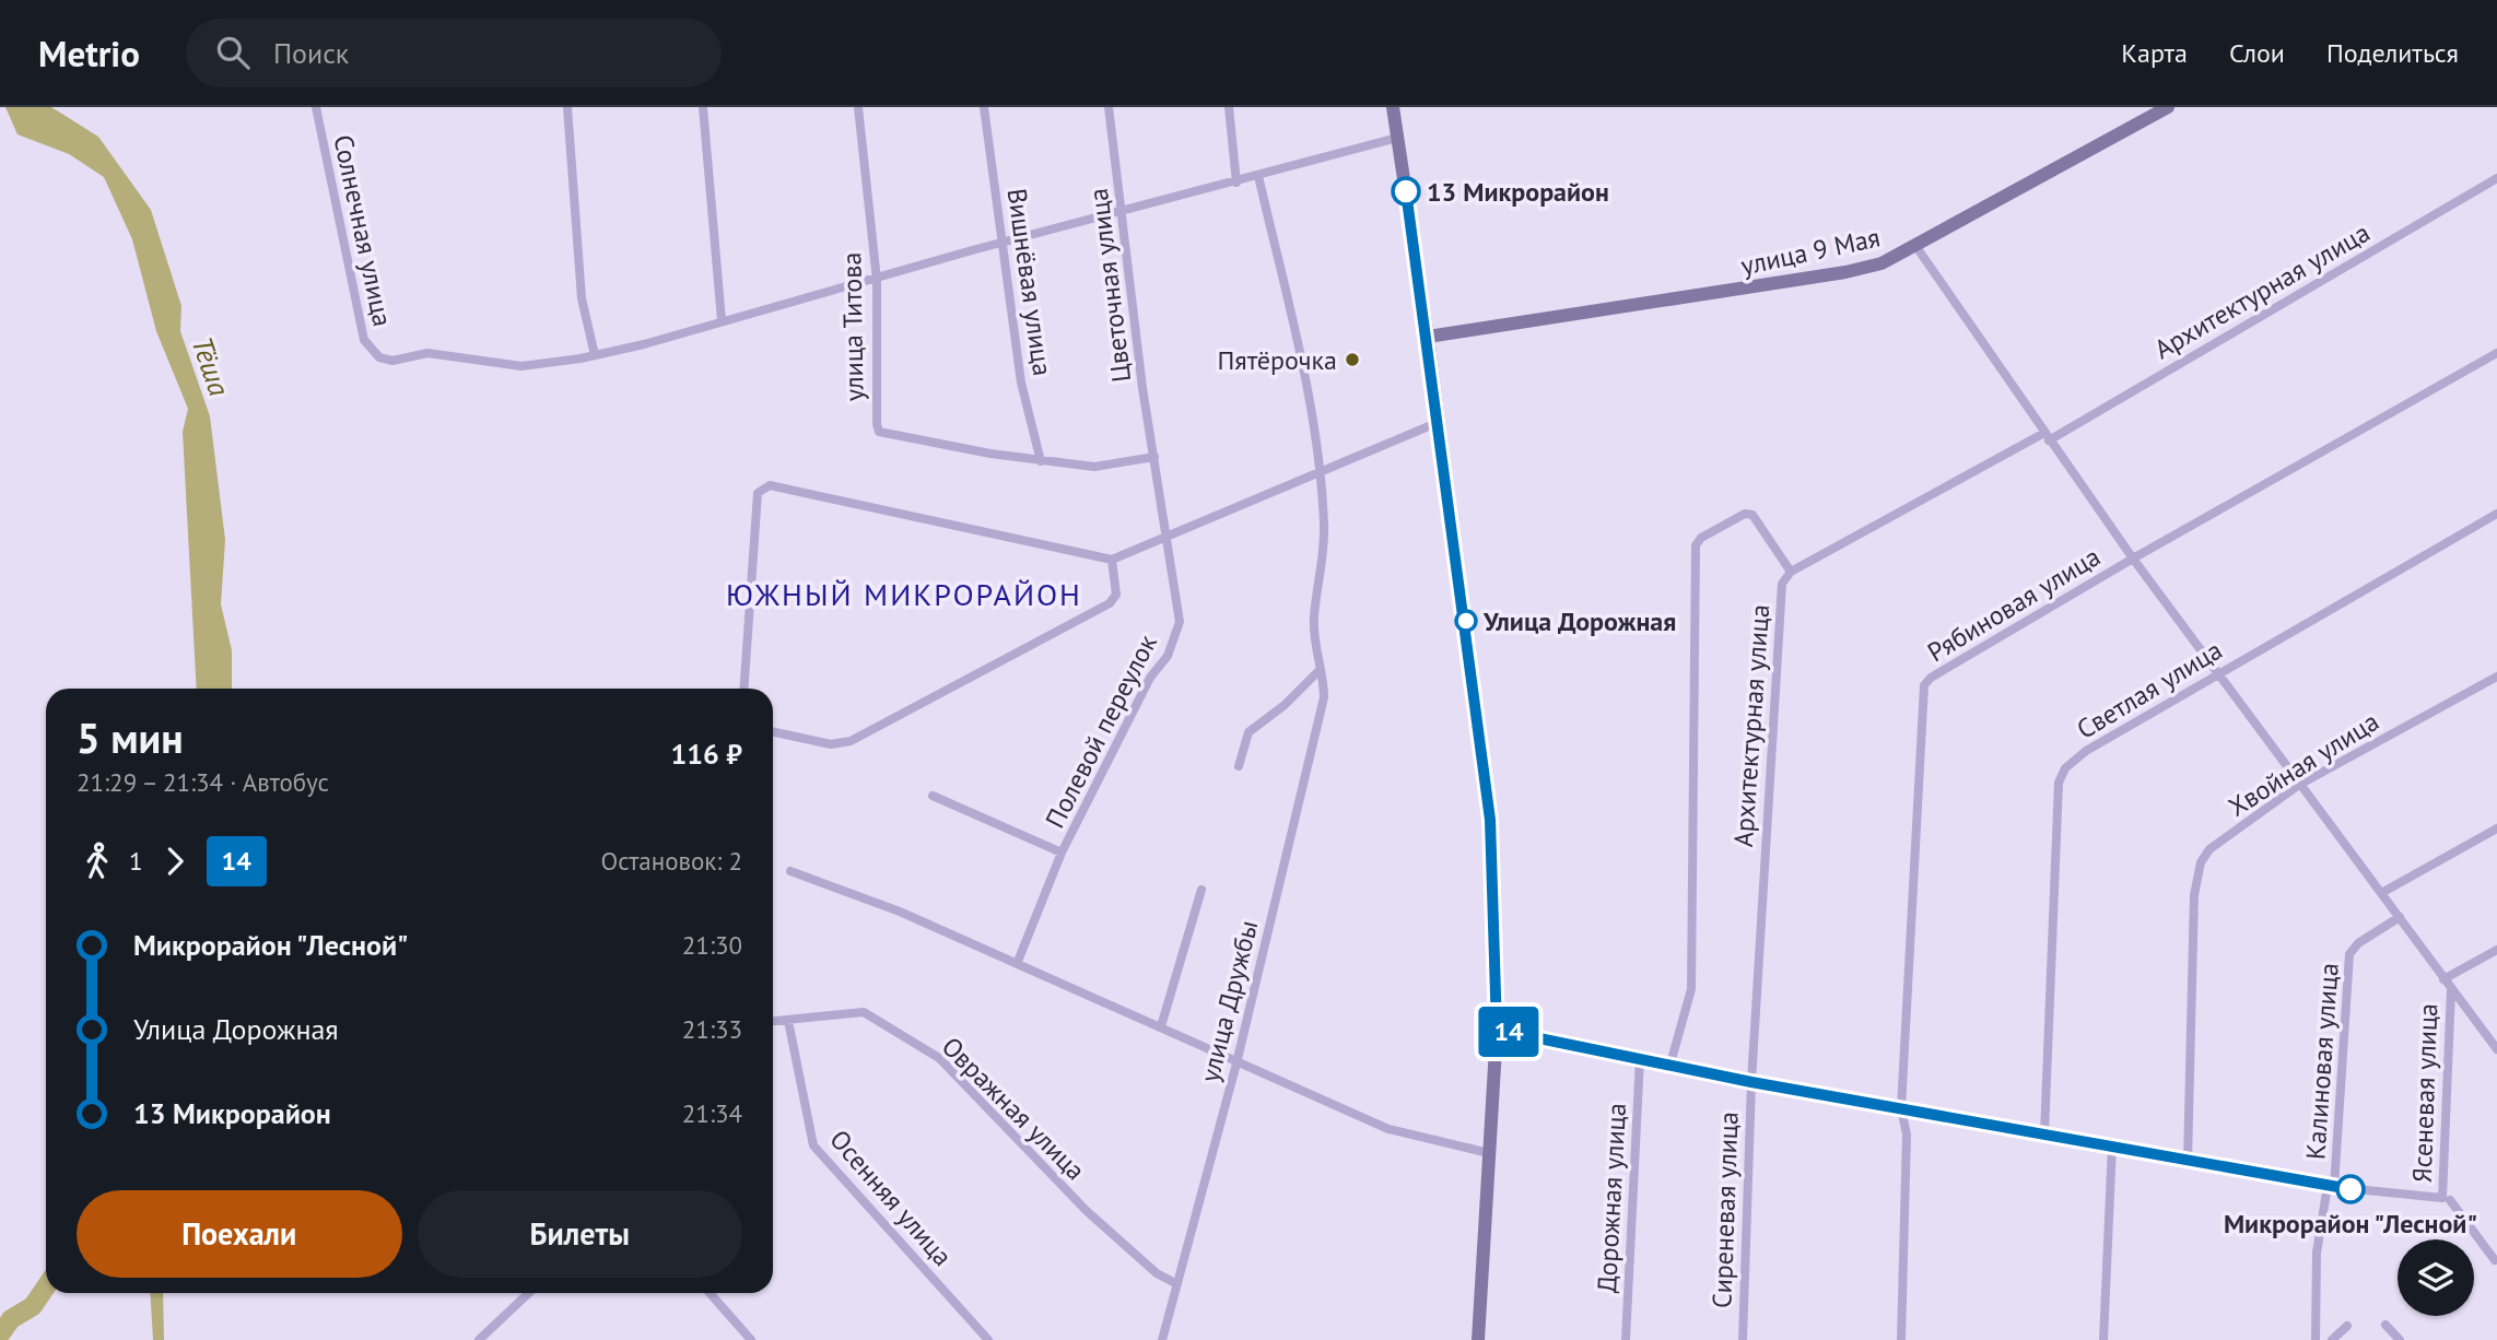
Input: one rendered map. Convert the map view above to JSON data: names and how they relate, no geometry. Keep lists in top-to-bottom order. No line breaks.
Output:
{"streets":{"main road":["улица 9 Мая"],"street":["Солнечная улица","Вишнёвая улица","Цветочная улица","Архитектурная улица","улица Титова","Рябиновая улица","Светлая улица","Полевой переулок","Хвойная улица","улица Дружбы","Калиновая улица","Ясеневая улица","Овражная улица","Осенняя улица","Дорожная улица","Сиреневая улица"]},"crossings":[["Вишнёвая улица","улица Титова"],["Цветочная улица","Полевой переулок"],["Архитектурная улица","Сиреневая улица"],["улица Дружбы","Овражная улица"],["Овражная улица","Осенняя улица"]],"districts":["ЮЖНЫЙ МИКРОРАЙОН"],"water":["Тёша"],"places":["13 Микрорайон","Пятёрочка","Улица Дорожная","Микрорайон \"Лесной\""],"lines":["bus line 14"],"page":{"header":"Metrio","search":"Поиск","nav":["Карта","Слои","Поделиться"],"on_map":"14","heading":["5 мин","21:29 – 21:34 · Автобус","116 ₽"],"legs":["1","14","Остановок: 2"],"list":[{"name":"Микрорайон \"Лесной\"","value":"21:30"},{"name":"Улица Дорожная","value":"21:33"},{"name":"13 Микрорайон","value":"21:34"}],"buttons":["Поехали","Билеты"]}}
